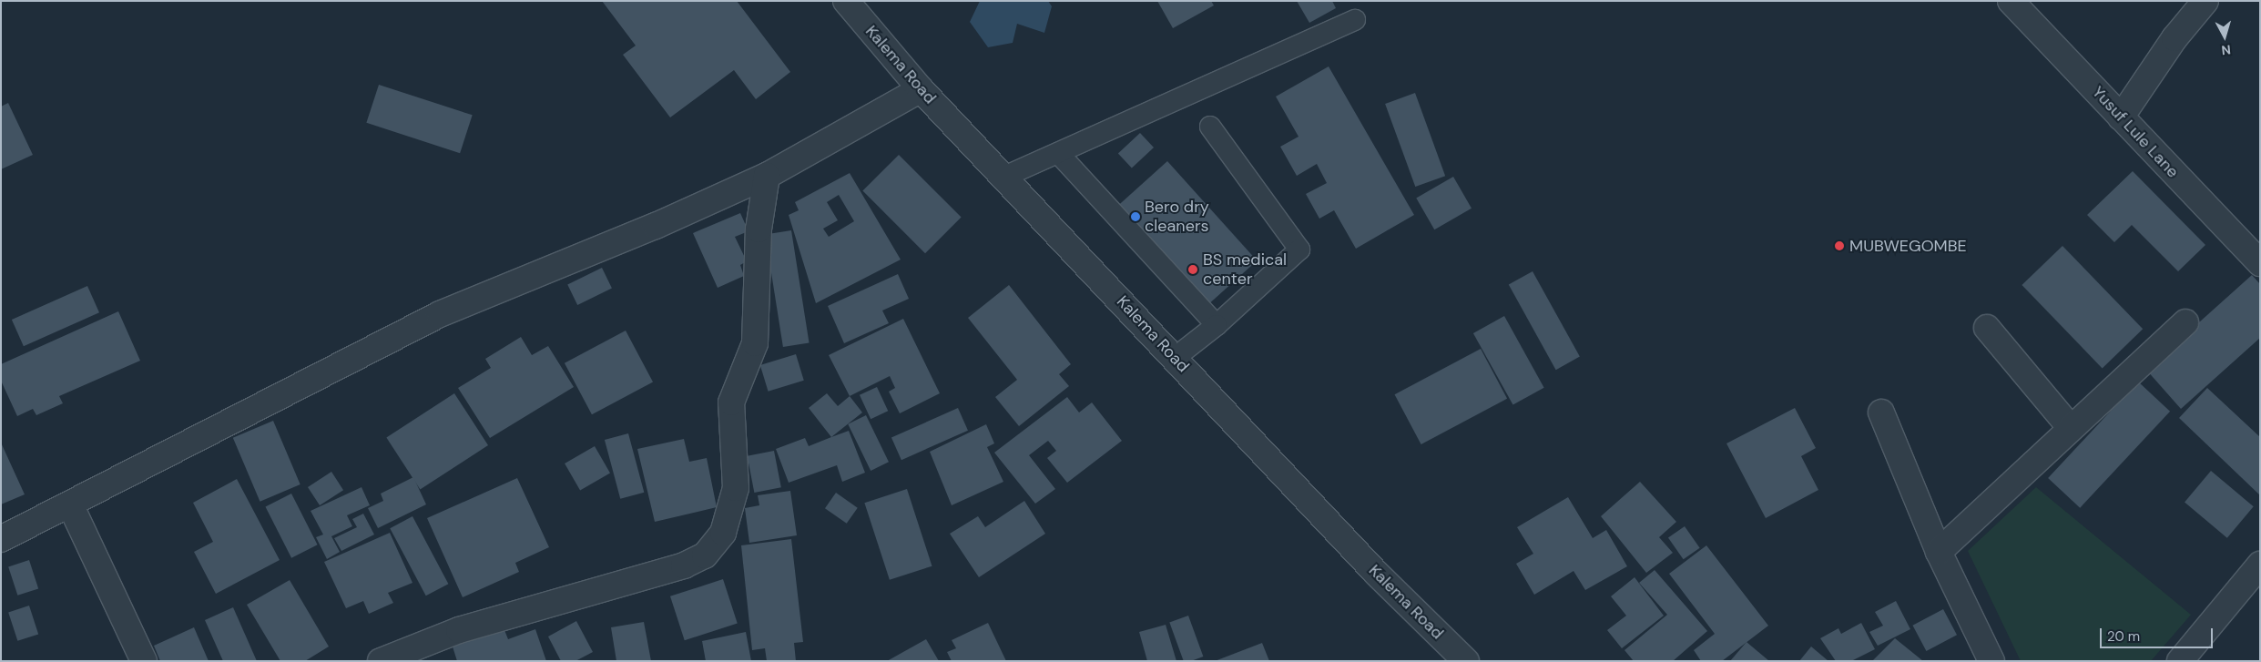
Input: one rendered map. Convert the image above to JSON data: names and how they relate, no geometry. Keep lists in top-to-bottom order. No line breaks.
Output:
{"streets":{"street":["Kalema Road","Yusuf Lule Lane"]},"places":["Bero dry cleaners","MUBWEGOMBE","BS medical center"],"scale_bar":"20 m","north":"bottom"}
